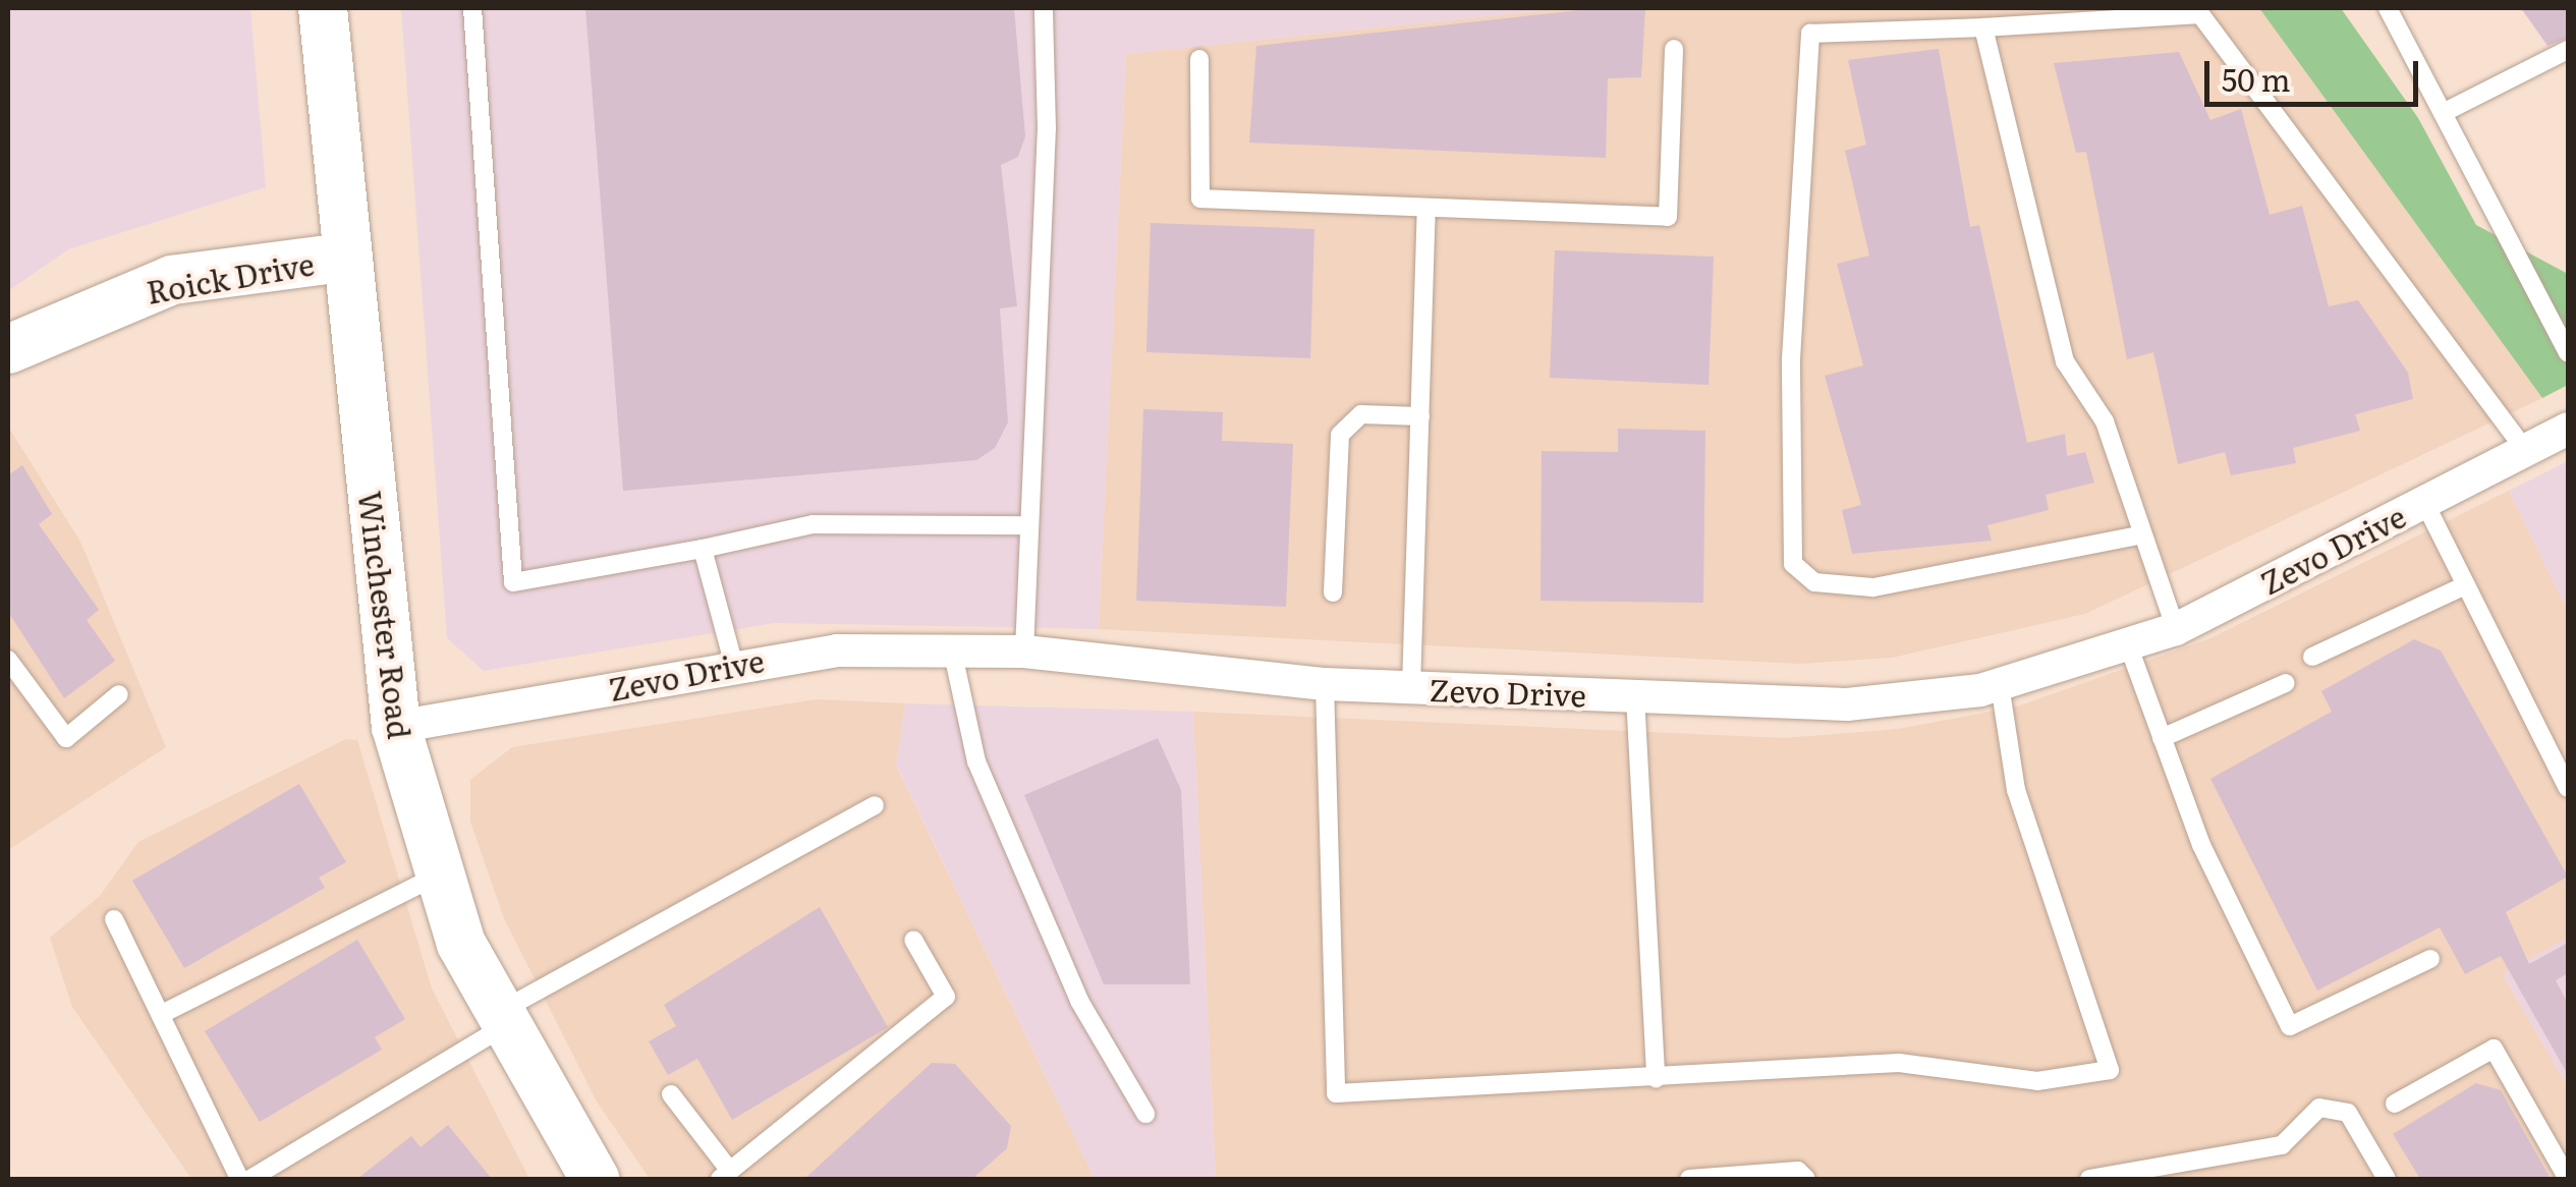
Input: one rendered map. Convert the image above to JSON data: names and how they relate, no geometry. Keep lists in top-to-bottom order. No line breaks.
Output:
{"streets":{"street":["Roick Drive","Zevo Drive","Winchester Road"]},"crossings":[["Roick Drive","Winchester Road"],["Zevo Drive","Winchester Road"]],"scale_bar":"50 m"}
